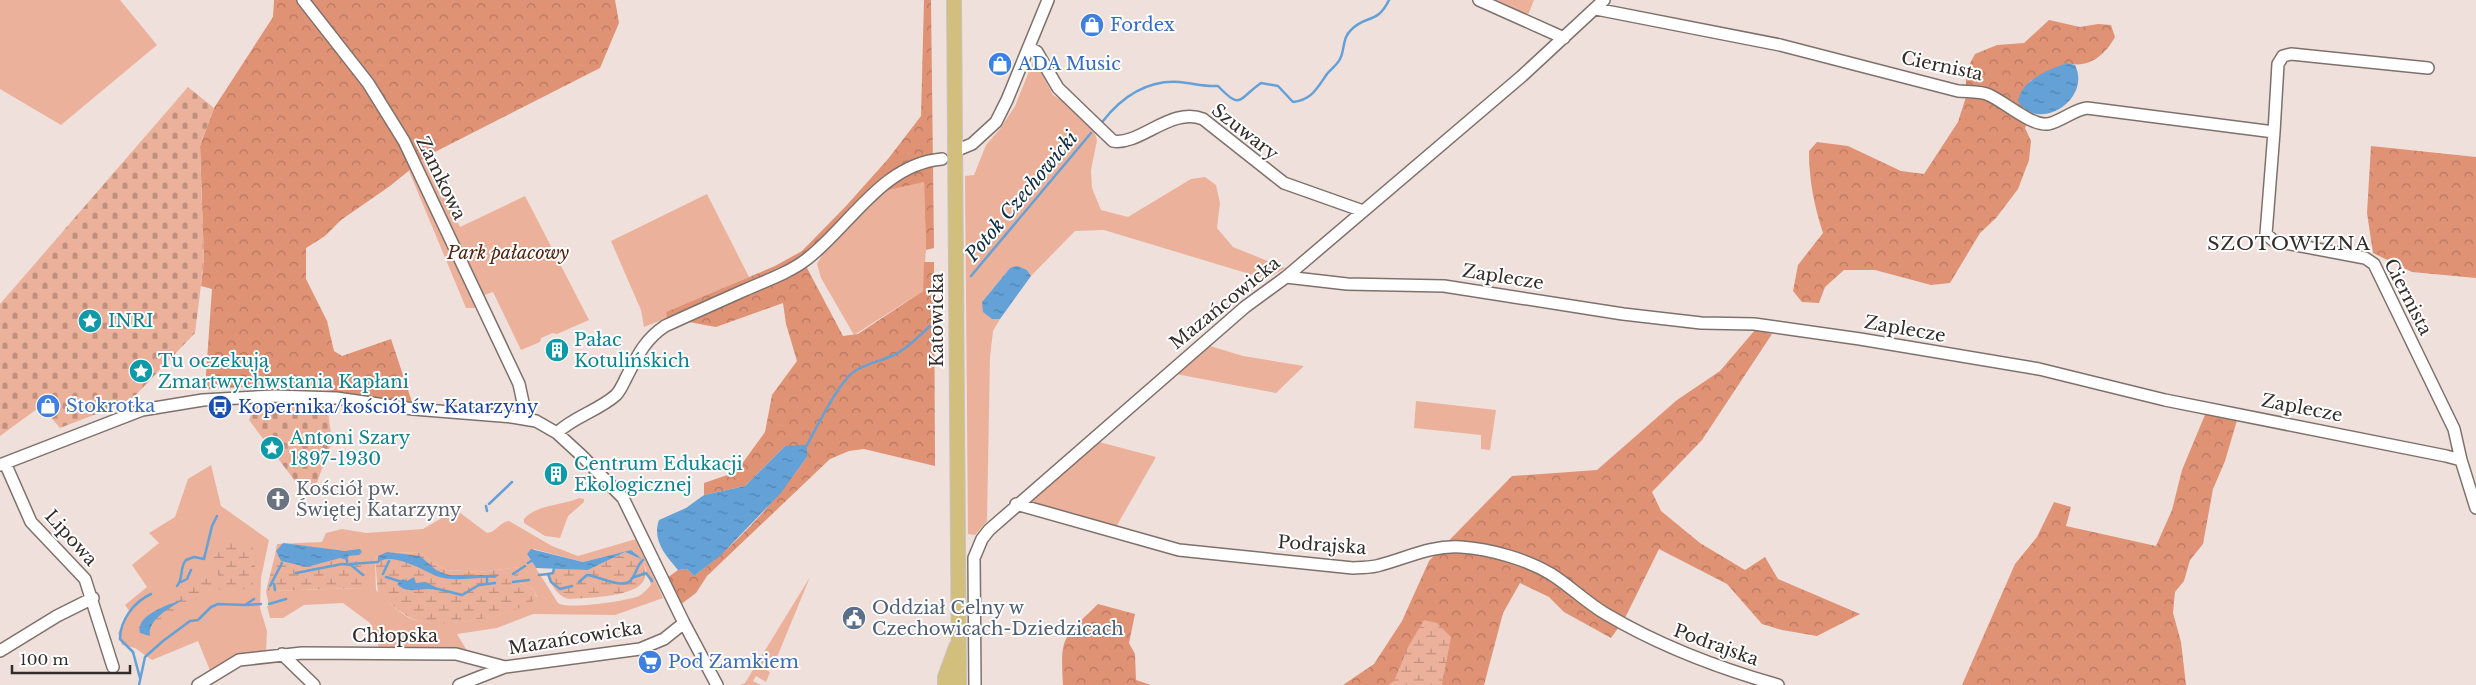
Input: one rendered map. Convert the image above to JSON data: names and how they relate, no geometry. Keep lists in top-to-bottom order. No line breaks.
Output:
{"streets":{"main road":["Katowicka"],"street":["Ciernista","Szuwary","Zamkowa","Zaplecze","Mazańcowicka","Lipowa","Podrajska","Chłopska"]},"crossings":[["Ciernista","Zaplecze"],["Ciernista","Mazańcowicka"],["Szuwary","Mazańcowicka"],["Zaplecze","Mazańcowicka"],["Mazańcowicka","Podrajska"],["Mazańcowicka","Chłopska"]],"districts":["SZOTOWIZNA"],"water":["Potok Czechowicki"],"parks":["Park pałacowy"],"places":{"shop":["Fordex","ADA Music","Stokrotka"],"place":["INRI","Tu oczekują Zmartwychwstania Kapłani","Antoni Szary 1897-1930"],"building":["Pałac Kotulińskich","Centrum Edukacji Ekologicznej"],"bus stop":["Kopernika/kościół św. Katarzyny"],"church":["Kościół pw. Świętej Katarzyny"],"public building":["Oddział Celny w Czechowicach-Dziedzicach"],"supermarket":["Pod Zamkiem"]},"scale_bar":"100 m"}
